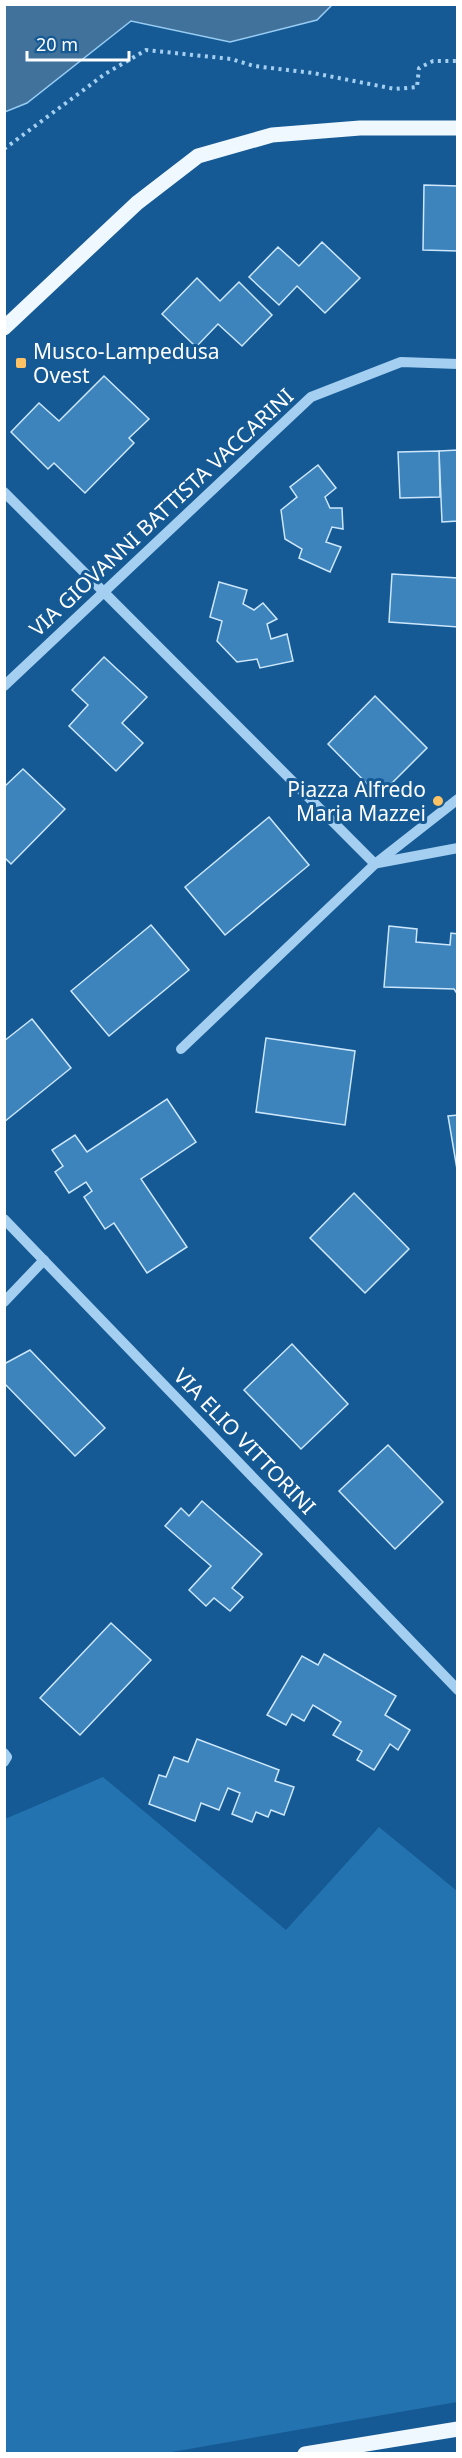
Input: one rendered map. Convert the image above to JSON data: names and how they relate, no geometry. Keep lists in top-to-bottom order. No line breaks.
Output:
{"streets":{"street":["VIA GIOVANNI BATTISTA VACCARINI","VIA ELIO VITTORINI"]},"places":{"transit":["Musco-Lampedusa Ovest"],"other":["Piazza Alfredo Maria Mazzei"]},"scale_bar":"20 m"}
